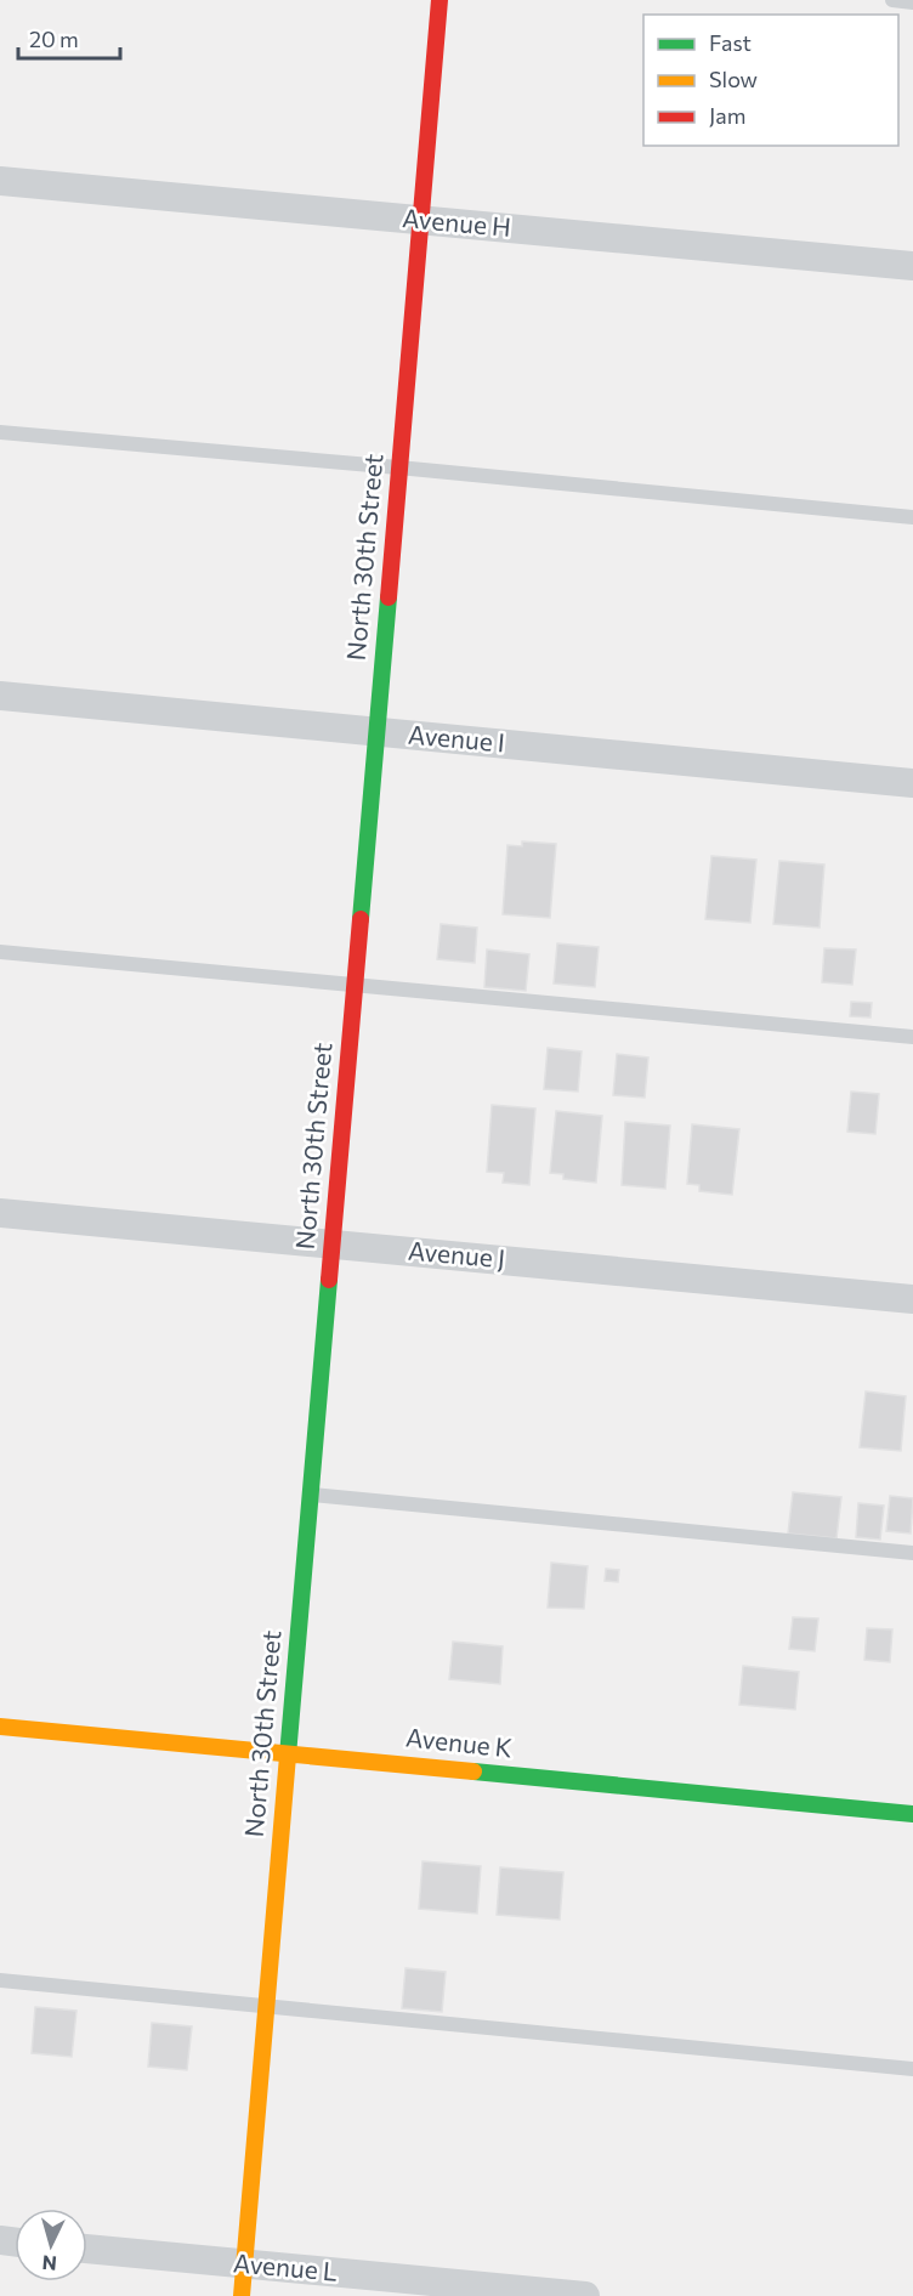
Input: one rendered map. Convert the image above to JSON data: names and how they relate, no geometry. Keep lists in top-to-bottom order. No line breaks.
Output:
{"streets":{"street":["Avenue H","North 30th Street","Avenue I","Avenue J","Avenue K","Avenue L"]},"crossings":[["Avenue H","North 30th Street"],["North 30th Street","Avenue I"],["North 30th Street","Avenue J"],["North 30th Street","Avenue K"],["North 30th Street","Avenue L"]],"legend":["Fast","Slow","Jam"],"scale_bar":"20 m","north":"bottom"}
